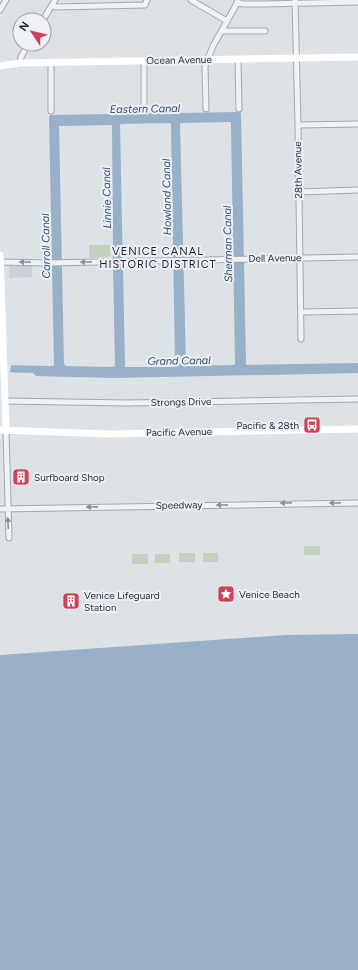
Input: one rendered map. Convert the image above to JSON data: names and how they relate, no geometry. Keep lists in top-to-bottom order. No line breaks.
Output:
{"streets":{"main road":["Ocean Avenue","Pacific Avenue"],"street":["28th Avenue","Dell Avenue","Strongs Drive","Speedway"]},"crossings":[["Ocean Avenue","28th Avenue"],["28th Avenue","Dell Avenue"]],"one_way":["Dell Avenue","Speedway"],"districts":["VENICE CANAL HISTORIC DISTRICT"],"water":["Eastern Canal","Howland Canal","Linnie Canal","Sherman Canal","Carroll Canal","Grand Canal"],"places":{"bus stop":["Pacific & 28th"],"building":["Surfboard Shop","Venice Lifeguard Station"],"place":["Venice Beach"]},"north":"top left"}
